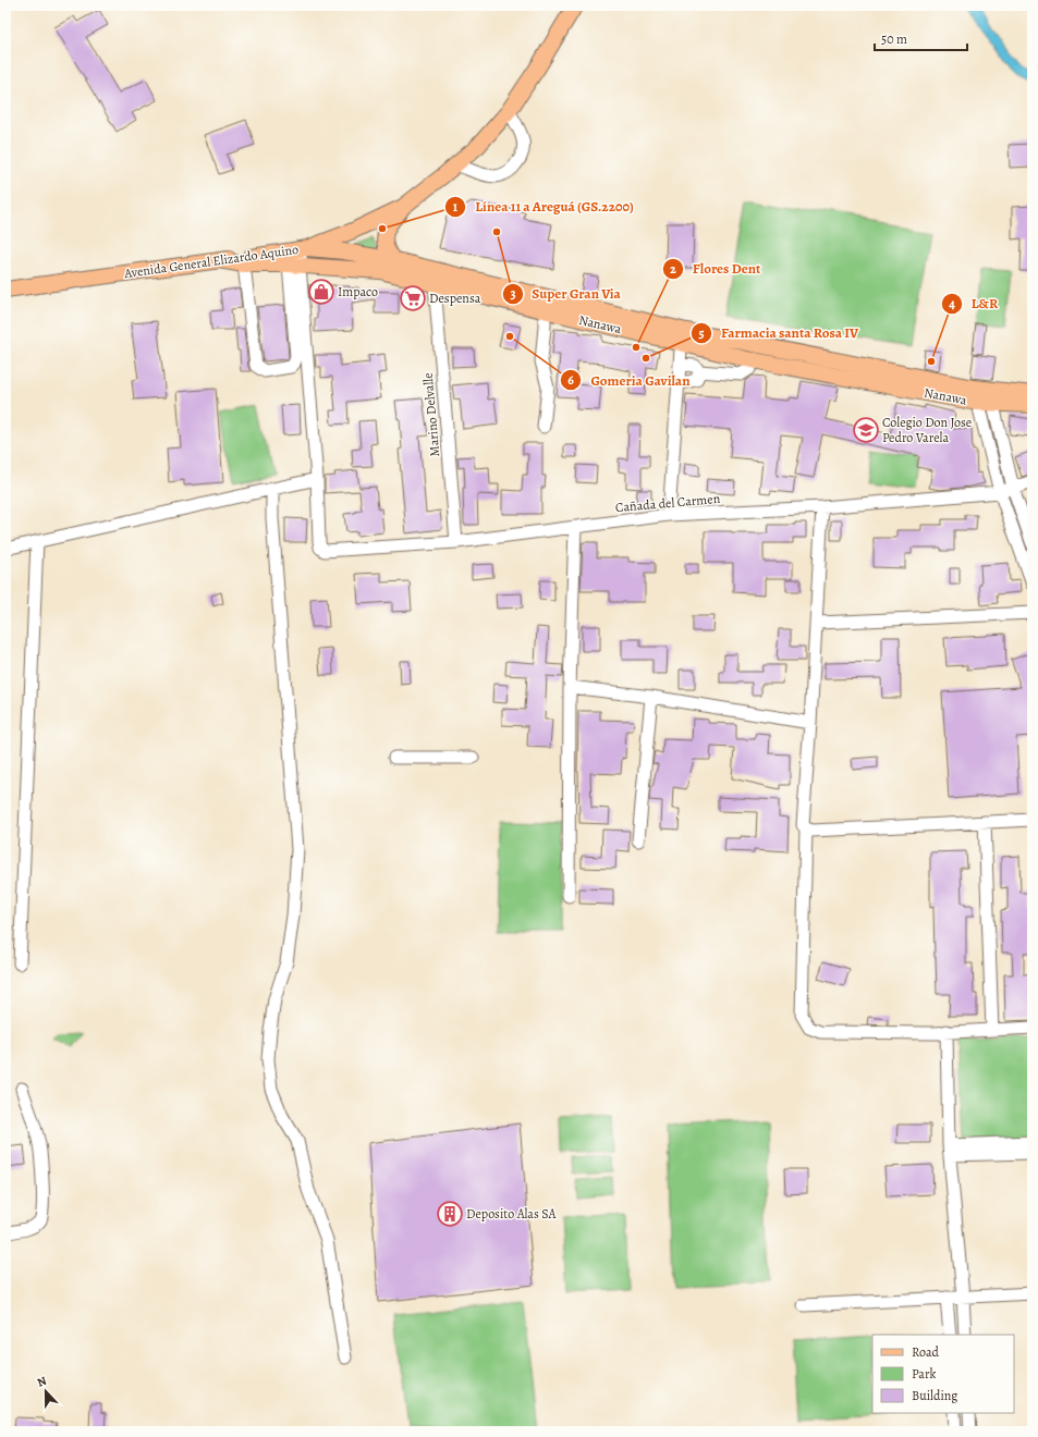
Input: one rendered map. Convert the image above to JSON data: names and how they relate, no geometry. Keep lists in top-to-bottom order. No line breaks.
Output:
{"streets":{"main road":["Avenida General Elizardo Aquino","Nanawa"],"street":["Marino Delvalle","Cañada del Carmen"]},"crossings":[["Avenida General Elizardo Aquino","Nanawa"],["Nanawa","Marino Delvalle"],["Marino Delvalle","Cañada del Carmen"]],"places":{"other":["Línea 11 a Areguá (GS.2200)","Super Gran Via","Gomeria Gavilan","Flores Dent","Farmacia santa Rosa IV","L&R"],"shop":["Impaco"],"supermarket":["Despensa"],"school or university":["Colegio Don Jose Pedro Varela"],"building":["Deposito Alas SA"]},"legend":["Road","Park","Building"],"scale_bar":"50 m","north":"top"}
